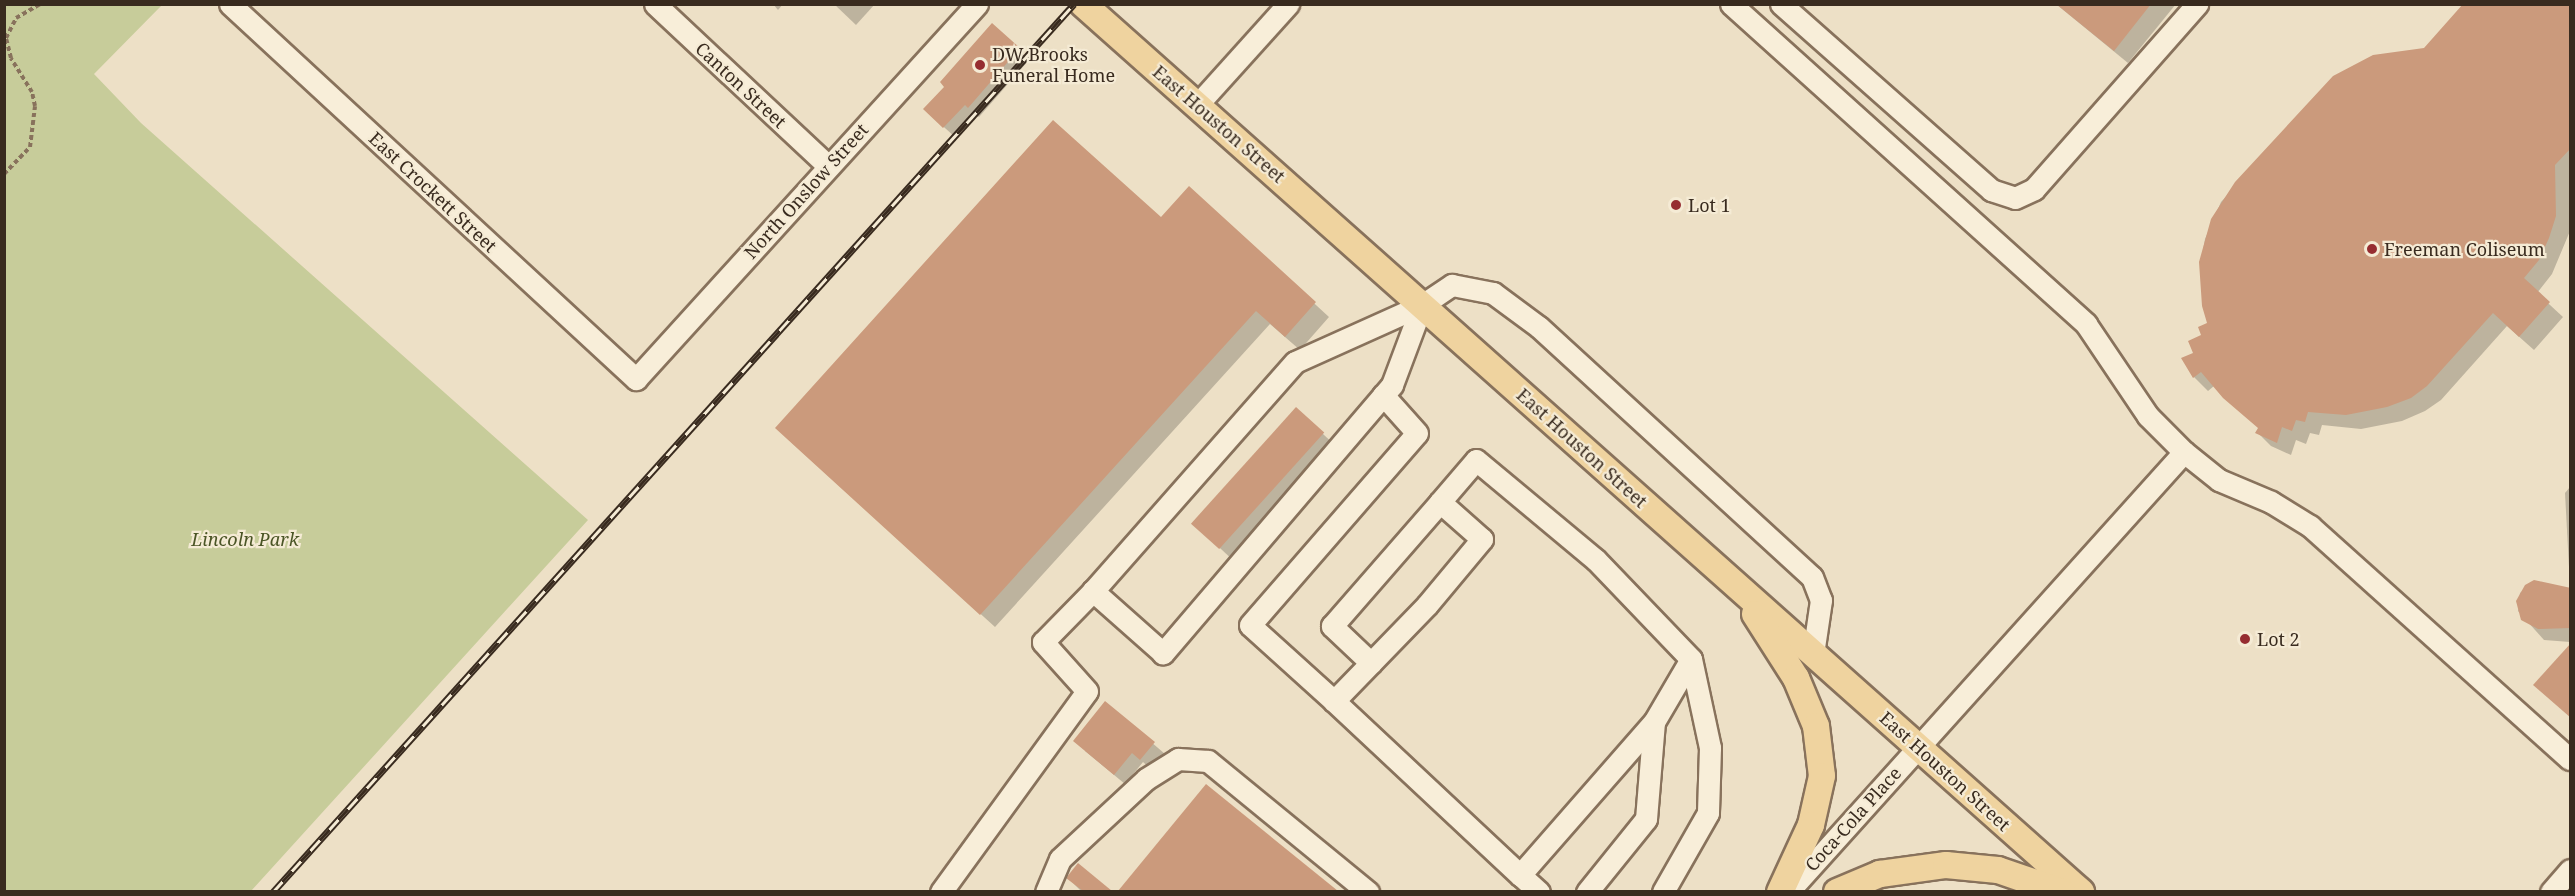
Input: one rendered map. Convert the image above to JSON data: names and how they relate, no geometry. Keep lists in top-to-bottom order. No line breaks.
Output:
{"streets":{"main road":["East Houston Street"],"street":["Canton Street","North Onslow Street","East Crockett Street","Coca-Cola Place"]},"crossings":[["Canton Street","North Onslow Street"],["East Houston Street","Coca-Cola Place"],["North Onslow Street","East Crockett Street"]],"parks":["Lincoln Park"],"places":["DW Brooks Funeral Home","Lot 1","Freeman Coliseum","Lot 2"]}
